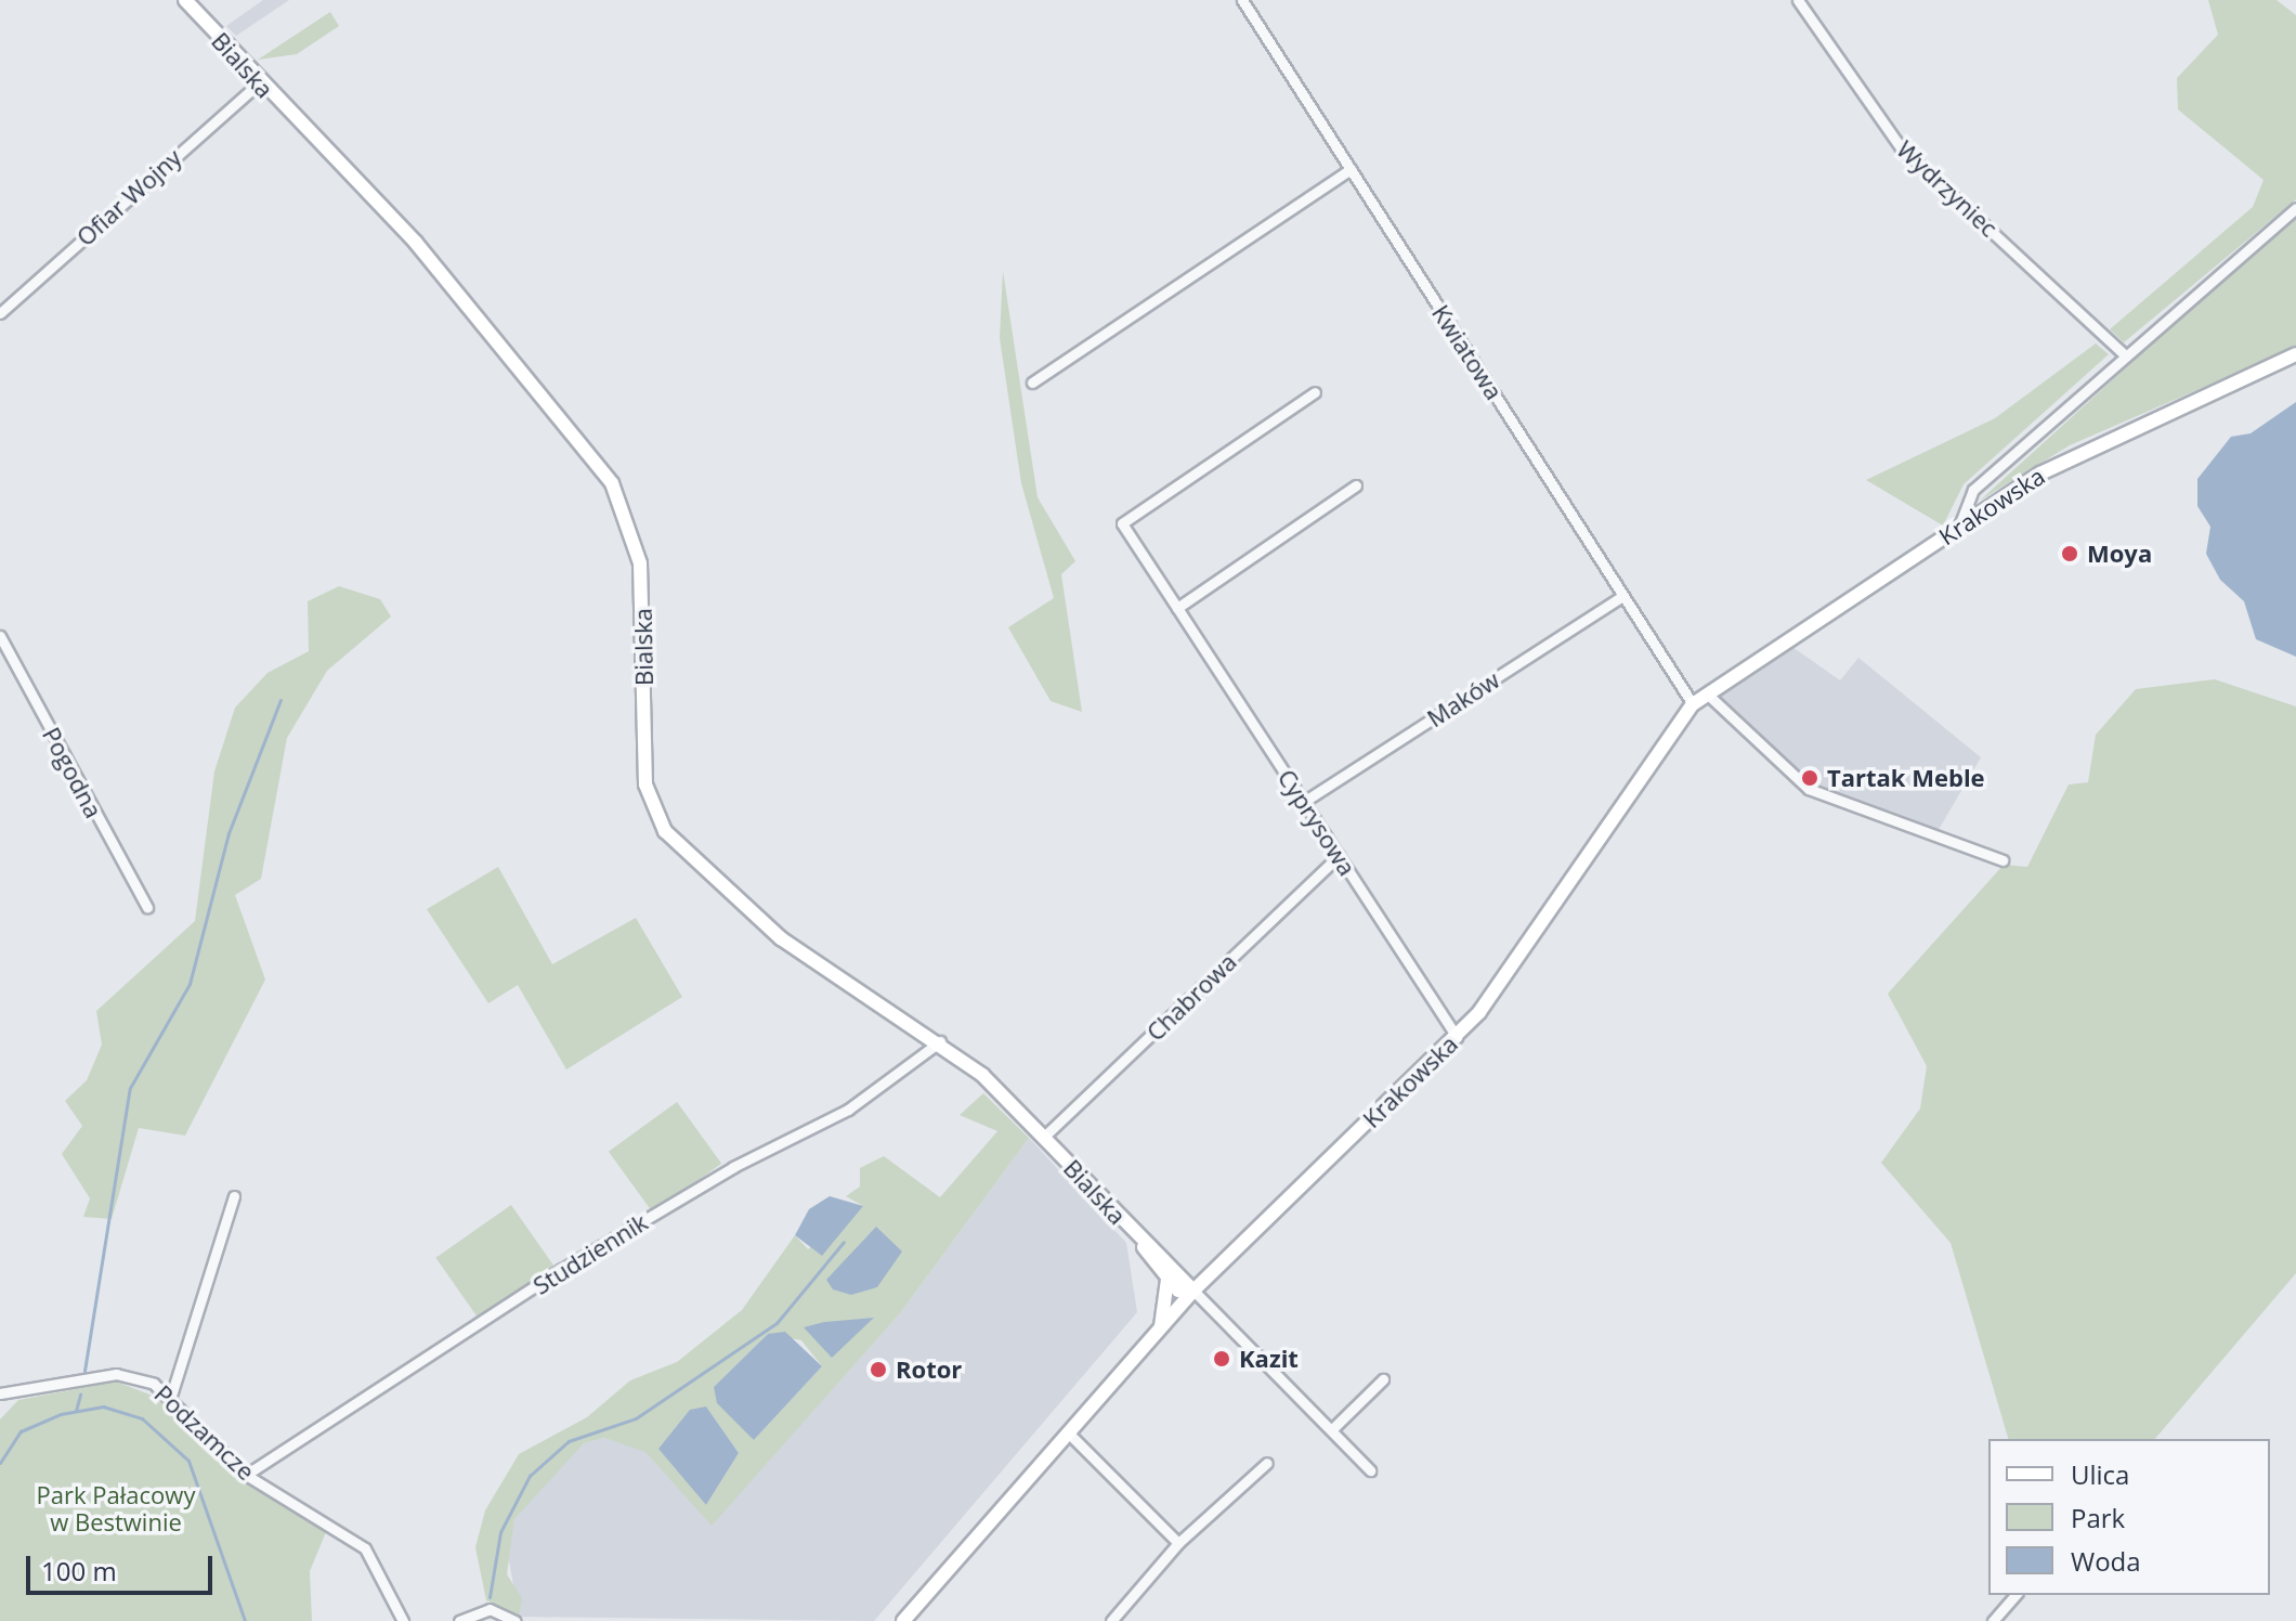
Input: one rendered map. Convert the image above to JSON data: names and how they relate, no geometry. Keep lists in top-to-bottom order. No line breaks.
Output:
{"streets":{"street":["Bialska","Wydrzyniec","Ofiar Wojny","Kwiatowa","Krakowska","Maków","Pogodna","Cyprysowa","Chabrowa","Studziennik","Podzamcze"]},"crossings":[["Bialska","Ofiar Wojny"],["Bialska","Krakowska"],["Bialska","Chabrowa"],["Bialska","Studziennik"],["Kwiatowa","Krakowska"],["Kwiatowa","Maków"],["Krakowska","Cyprysowa"],["Maków","Cyprysowa"],["Cyprysowa","Chabrowa"],["Studziennik","Podzamcze"]],"parks":["Park Pałacowy w Bestwinie"],"places":["Moya","Tartak Meble","Kazit","Rotor"],"legend":["Ulica","Park","Woda"],"scale_bar":"100 m"}
